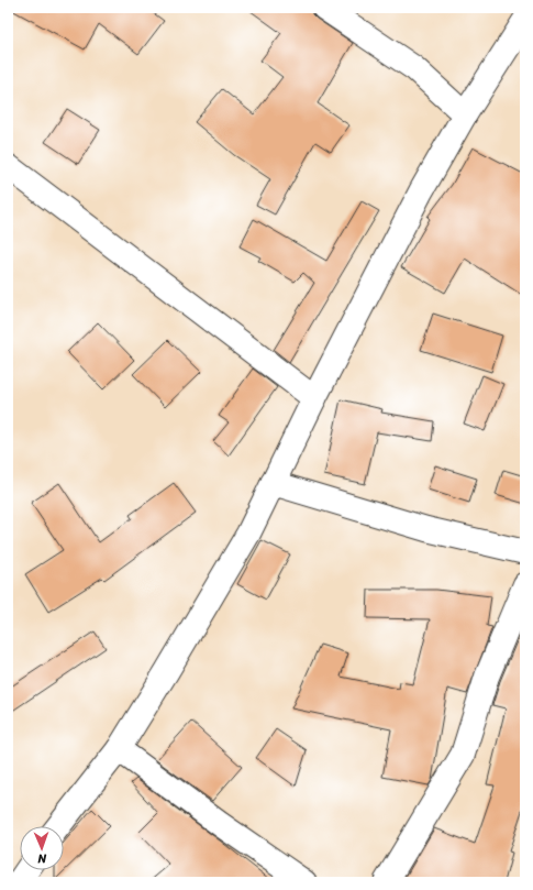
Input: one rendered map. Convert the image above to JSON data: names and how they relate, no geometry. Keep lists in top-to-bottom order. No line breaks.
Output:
{"north":"bottom"}
